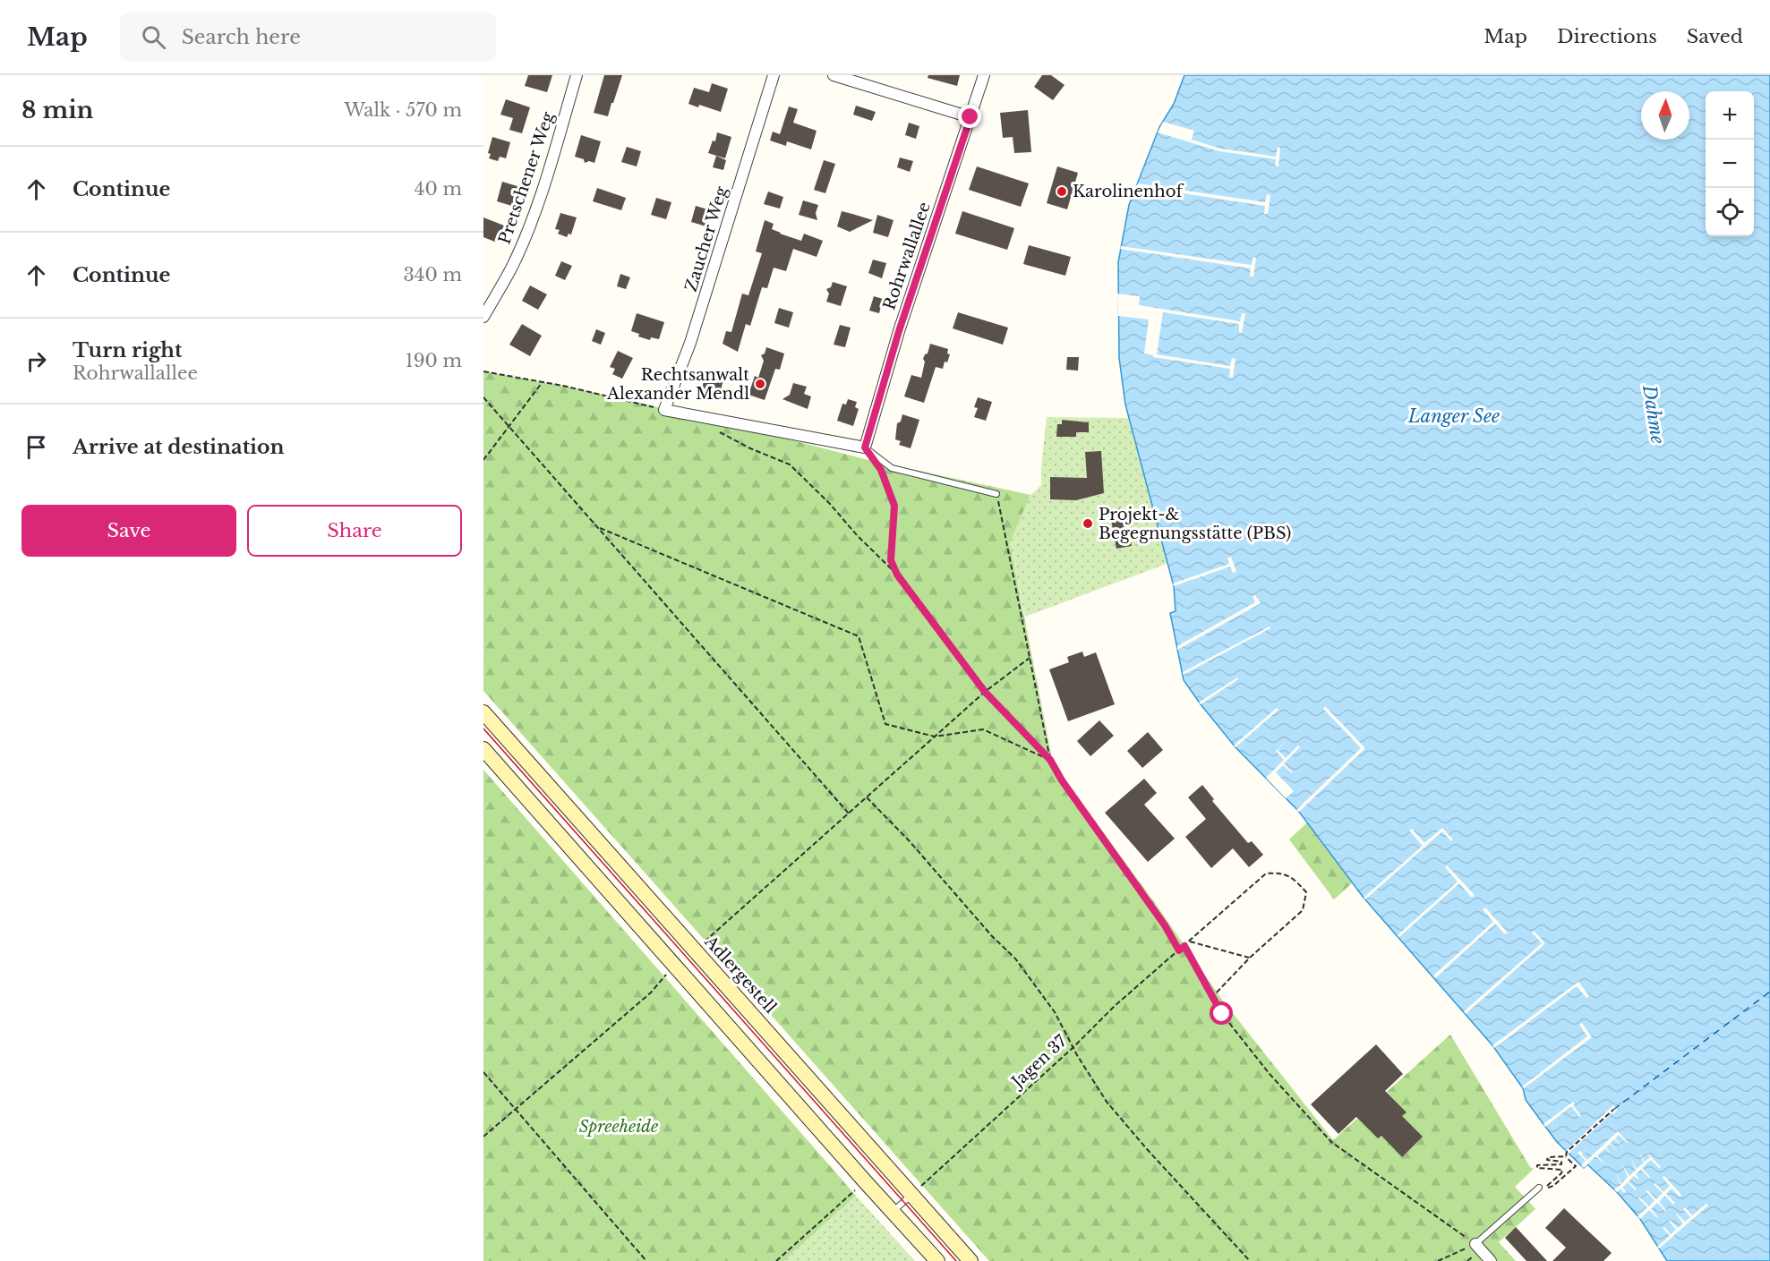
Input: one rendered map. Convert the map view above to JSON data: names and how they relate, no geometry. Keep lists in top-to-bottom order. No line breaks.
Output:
{"streets":{"main road":["Adlergestell"],"street":["Pretschener Weg","Zaucher Weg","Rohrwallallee"],"path":["Jagen 37"]},"crossings":[["Adlergestell","Jagen 37"]],"water":["Dahme","Langer See"],"parks":["Spreeheide"],"places":["Karolinenhof","Rechtsanwalt Alexander Mendl","Projekt-& Begegnungsstätte (PBS)"],"north":"top","page":{"header":"Map","search":"Search here","nav":["Map","Directions","Saved"],"heading":["8 min","Walk · 570 m"],"map_buttons":["+","−"],"list":[["Continue","40 m"],["Continue","340 m"],["Turn right","Rohrwallallee","190 m"],"Arrive at destination"],"buttons":["Save","Share"]}}
